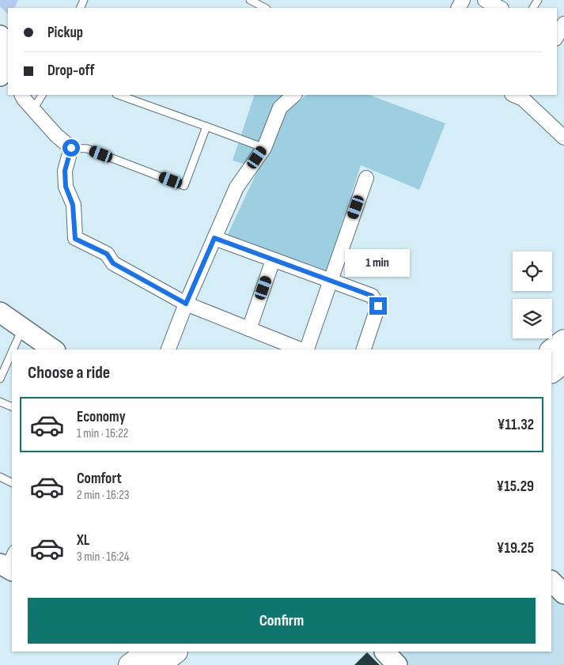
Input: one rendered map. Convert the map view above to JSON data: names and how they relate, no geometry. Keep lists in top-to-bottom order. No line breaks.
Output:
{"page":{"banner":["Pickup","Drop-off"],"bubble":"1 min","heading":"Choose a ride","list":[{"name":"Economy","note":"1 min · 16:22","value":"¥11.32"},{"name":"Comfort","note":"2 min · 16:23","value":"¥15.29"},{"name":"XL","note":"3 min · 16:24","value":"¥19.25"}],"buttons":"Confirm"}}
